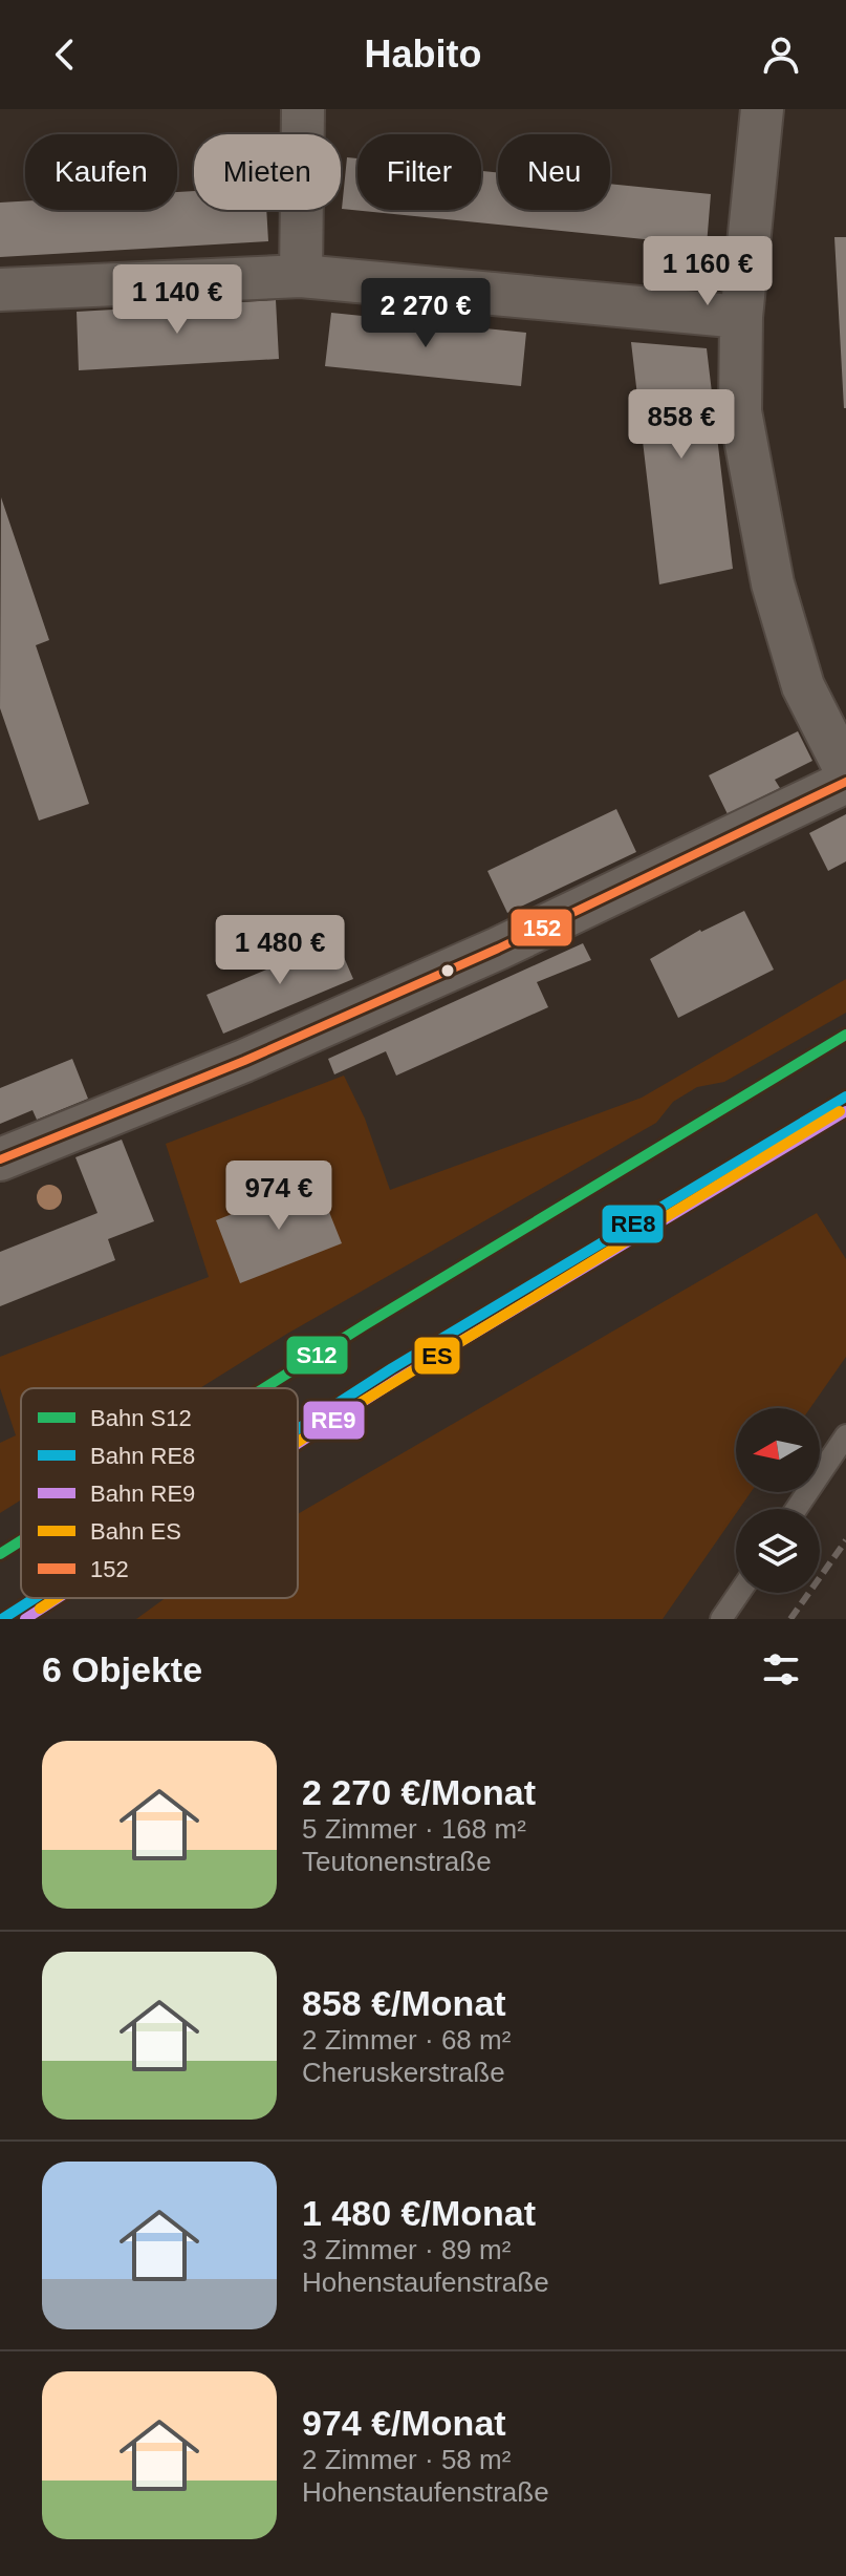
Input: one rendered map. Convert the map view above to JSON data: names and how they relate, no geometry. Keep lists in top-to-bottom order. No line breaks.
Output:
{"lines":["transit line 152","rail line S12","rail line RE8","rail line RE9","rail line ES"],"legend":["Bahn S12","Bahn RE8","Bahn RE9","Bahn ES","152"],"north":"left","page":{"header":"Habito","chip":["Kaufen","Mieten","Filter","Neu"],"price":["1 160 €","1 140 €","2 270 €","858 €","1 480 €","974 €"],"heading":"6 Objekte","list":[{"name":"2 270 €/Monat","note":"5 Zimmer · 168 m² · Teutonenstraße"},{"name":"858 €/Monat","note":"2 Zimmer · 68 m² · Cheruskerstraße"},{"name":"1 480 €/Monat","note":"3 Zimmer · 89 m² · Hohenstaufenstraße"},{"name":"974 €/Monat","note":"2 Zimmer · 58 m² · Hohenstaufenstraße"}]}}
